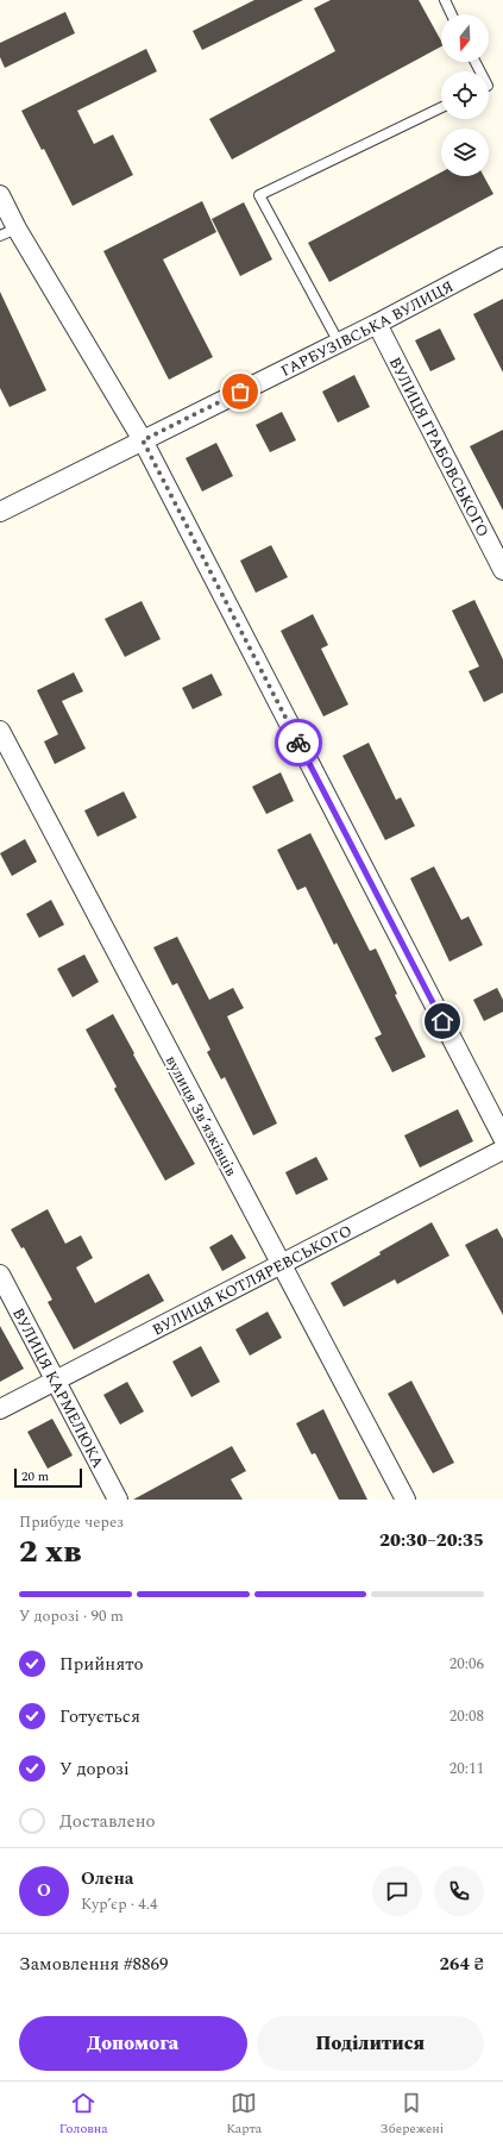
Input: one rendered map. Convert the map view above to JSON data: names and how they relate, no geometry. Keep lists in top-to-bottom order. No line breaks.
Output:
{"streets":{"street":["ГАРБУЗІВСЬКА ВУЛИЦЯ","ВУЛИЦЯ ГРАБОВСЬКОГО","вулиця Звʼязківців","ВУЛИЦЯ КОТЛЯРЕВСЬКОГО","ВУЛИЦЯ КАРМЕЛЮКА"]},"crossings":[["ГАРБУЗІВСЬКА ВУЛИЦЯ","ВУЛИЦЯ ГРАБОВСЬКОГО"],["вулиця Звʼязківців","ВУЛИЦЯ КОТЛЯРЕВСЬКОГО"],["ВУЛИЦЯ КОТЛЯРЕВСЬКОГО","ВУЛИЦЯ КАРМЕЛЮКА"]],"scale_bar":"20 m","north":"bottom","page":{"scale":"20 m","heading":["2 хв","Прибуде через","20:30–20:35"],"panel":["Олена","Кур’єр · 4.4","Замовлення #8869","264 ₴"],"bar":"У дорозі · 90 m","list":[["Прийнято","20:06"],["Готується","20:08"],["У дорозі","20:11"],"Доставлено"],"round":"О","buttons":["Допомога","Поділитися"],"tabs":["Головна","Карта","Збережені"]}}
